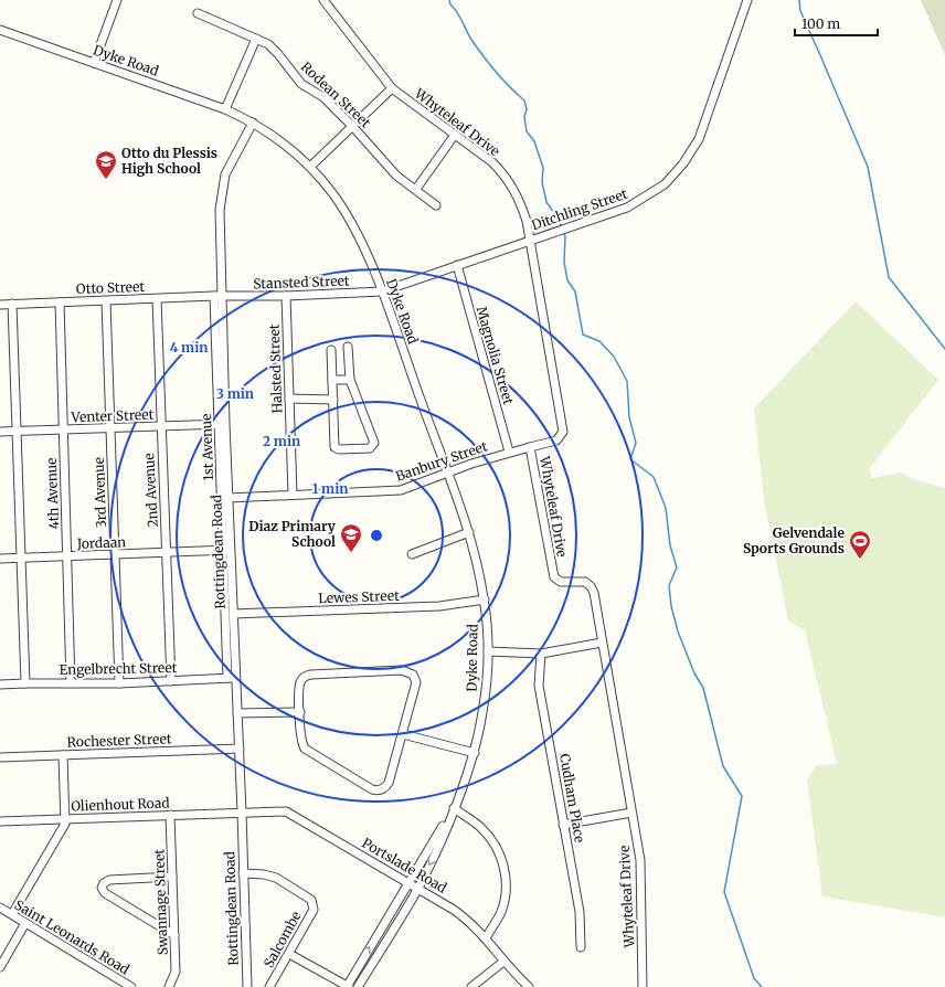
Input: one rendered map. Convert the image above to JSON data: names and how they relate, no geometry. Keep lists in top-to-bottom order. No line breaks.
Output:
{"streets":{"street":["Dyke Road","Rodean Street","Whyteleaf Drive","Ditchling Street","Stansted Street","Otto Street","Magnolia Street","Halsted Street","Venter Street","1st Avenue","Banbury Street","2nd Avenue","3rd Avenue","4th Avenue","Jordaan","Rottingdean Road","Lewes Street","Engelbrecht Street","Rochester Street","Cudham Place","Olienhout Road","Portslade Road","Swannage Street","Saint Leonards Road","Salcombe"]},"crossings":[["Dyke Road","Ditchling Street"],["Dyke Road","Stansted Street"],["Dyke Road","Banbury Street"],["Dyke Road","Rottingdean Road"],["Dyke Road","Lewes Street"],["Dyke Road","Portslade Road"],["Whyteleaf Drive","Ditchling Street"],["Whyteleaf Drive","Banbury Street"],["Ditchling Street","Stansted Street"],["Ditchling Street","Magnolia Street"],["Stansted Street","Otto Street"],["Stansted Street","Halsted Street"],["Stansted Street","Rottingdean Road"],["Otto Street","1st Avenue"],["Otto Street","2nd Avenue"],["Otto Street","3rd Avenue"],["Otto Street","4th Avenue"],["Otto Street","Rottingdean Road"],["Magnolia Street","Banbury Street"],["Halsted Street","Banbury Street"],["Venter Street","1st Avenue"],["Venter Street","2nd Avenue"],["Venter Street","3rd Avenue"],["Venter Street","4th Avenue"],["Venter Street","Rottingdean Road"],["1st Avenue","Jordaan"],["1st Avenue","Rottingdean Road"],["1st Avenue","Engelbrecht Street"],["Banbury Street","Rottingdean Road"],["2nd Avenue","Jordaan"],["2nd Avenue","Engelbrecht Street"],["3rd Avenue","Jordaan"],["3rd Avenue","Engelbrecht Street"],["4th Avenue","Jordaan"],["4th Avenue","Engelbrecht Street"],["Jordaan","Rottingdean Road"],["Rottingdean Road","Lewes Street"],["Rottingdean Road","Engelbrecht Street"],["Rottingdean Road","Rochester Street"],["Rottingdean Road","Olienhout Road"],["Rottingdean Road","Portslade Road"],["Rottingdean Road","Salcombe"],["Olienhout Road","Portslade Road"],["Olienhout Road","Swannage Street"]],"places":{"school or university":["Otto du Plessis High School","Diaz Primary School"],"sports":["Gelvendale Sports Grounds"]},"scale_bar":"100 m","rings":["4 min","3 min","2 min","1 min"]}
